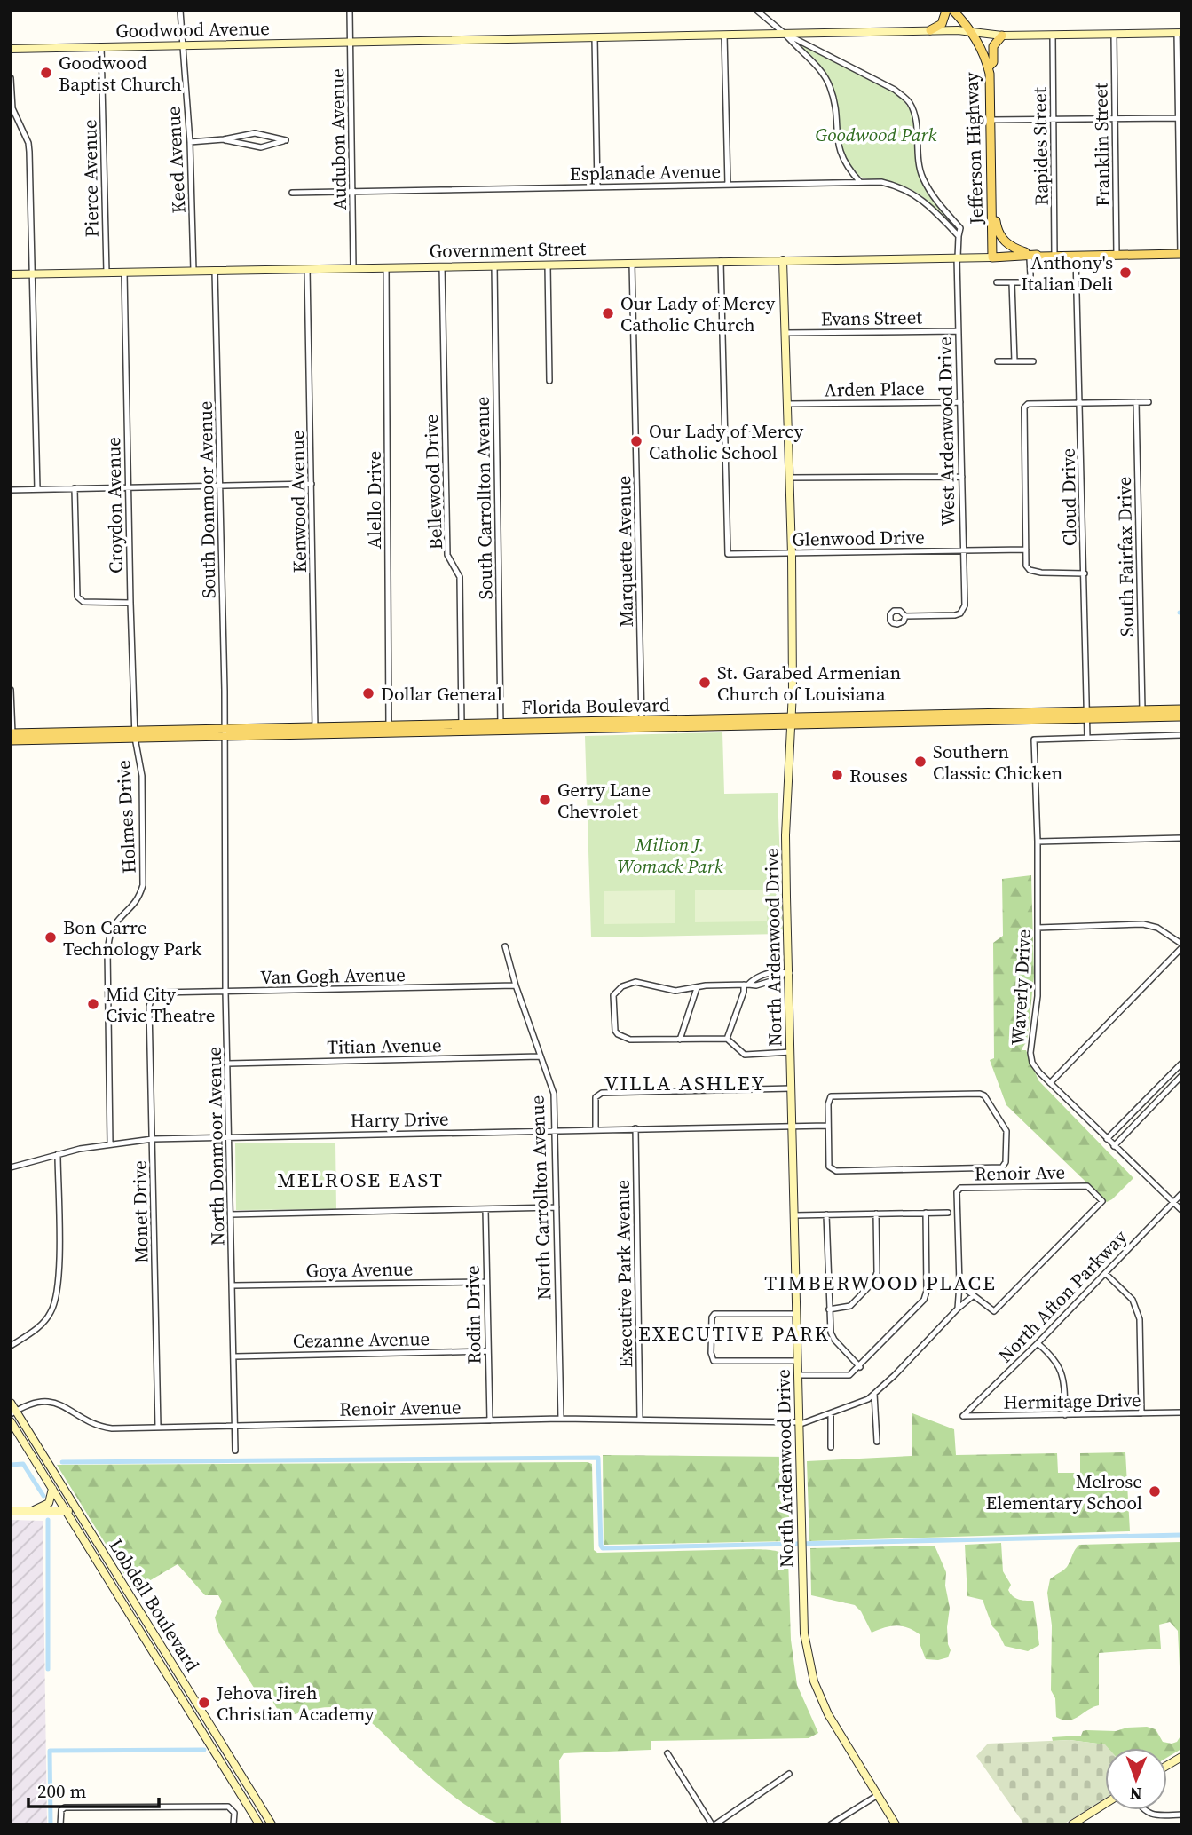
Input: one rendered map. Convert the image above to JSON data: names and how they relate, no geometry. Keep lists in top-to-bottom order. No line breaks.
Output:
{"streets":{"main road":["Jefferson Highway","Government Street","Florida Boulevard"],"street":["Goodwood Avenue","Audubon Avenue","Franklin Street","Rapides Street","Keed Avenue","Esplanade Avenue","Pierce Avenue","Evans Street","Arden Place","West Ardenwood Drive","Bellewood Drive","Cloud Drive","South Carrollton Avenue","South Donmoor Avenue","Alello Drive","Kenwood Avenue","Croydon Avenue","Glenwood Drive","Marquette Avenue","South Fairfax Drive","Holmes Drive","North Ardenwood Drive","Van Gogh Avenue","Waverly Drive","Titian Avenue","Harry Drive","North Donmoor Avenue","Renoir Ave","North Carrollton Avenue","Monet Drive","Goya Avenue","Executive Park Avenue","North Afton Parkway","Rodin Drive","Cezanne Avenue","Hermitage Drive","Renoir Avenue","Lobdell Boulevard"]},"crossings":[["Goodwood Avenue","Audubon Avenue"],["Goodwood Avenue","Franklin Street"],["Goodwood Avenue","Rapides Street"],["Goodwood Avenue","Jefferson Highway"],["Goodwood Avenue","Keed Avenue"],["Goodwood Avenue","Pierce Avenue"],["Audubon Avenue","Esplanade Avenue"],["Audubon Avenue","Government Street"],["Franklin Street","Government Street"],["Rapides Street","Government Street"],["Jefferson Highway","Government Street"],["Keed Avenue","Government Street"],["Pierce Avenue","Government Street"],["Government Street","West Ardenwood Drive"],["Government Street","Bellewood Drive"],["Government Street","Cloud Drive"],["Government Street","South Carrollton Avenue"],["Government Street","South Donmoor Avenue"],["Government Street","Alello Drive"],["Government Street","Kenwood Avenue"],["Government Street","Croydon Avenue"],["Government Street","Marquette Avenue"],["Government Street","North Ardenwood Drive"],["Evans Street","West Ardenwood Drive"],["Evans Street","North Ardenwood Drive"],["Arden Place","West Ardenwood Drive"],["Arden Place","North Ardenwood Drive"],["West Ardenwood Drive","Glenwood Drive"],["Bellewood Drive","Florida Boulevard"],["Cloud Drive","Florida Boulevard"],["Cloud Drive","Waverly Drive"],["South Carrollton Avenue","Florida Boulevard"],["South Donmoor Avenue","Florida Boulevard"],["South Donmoor Avenue","North Donmoor Avenue"],["Alello Drive","Florida Boulevard"],["Kenwood Avenue","Florida Boulevard"],["Croydon Avenue","Florida Boulevard"],["Croydon Avenue","Holmes Drive"],["Glenwood Drive","North Ardenwood Drive"],["Marquette Avenue","Florida Boulevard"],["South Fairfax Drive","Florida Boulevard"],["Florida Boulevard","Holmes Drive"],["Florida Boulevard","North Ardenwood Drive"],["Florida Boulevard","North Donmoor Avenue"],["Holmes Drive","Harry Drive"],["North Ardenwood Drive","Harry Drive"],["North Ardenwood Drive","Renoir Avenue"],["Van Gogh Avenue","North Donmoor Avenue"],["Van Gogh Avenue","North Carrollton Avenue"],["Van Gogh Avenue","Monet Drive"],["Waverly Drive","North Afton Parkway"],["Titian Avenue","North Donmoor Avenue"],["Titian Avenue","North Carrollton Avenue"],["Harry Drive","North Donmoor Avenue"],["Harry Drive","North Carrollton Avenue"],["Harry Drive","Monet Drive"],["Harry Drive","Executive Park Avenue"],["North Donmoor Avenue","Goya Avenue"],["North Donmoor Avenue","Cezanne Avenue"],["North Donmoor Avenue","Renoir Avenue"],["North Carrollton Avenue","Renoir Avenue"],["Monet Drive","Renoir Avenue"],["Goya Avenue","Rodin Drive"],["Executive Park Avenue","Renoir Avenue"],["North Afton Parkway","Hermitage Drive"],["Rodin Drive","Cezanne Avenue"],["Rodin Drive","Renoir Avenue"],["Renoir Avenue","Lobdell Boulevard"]],"districts":["VILLA ASHLEY","MELROSE EAST","TIMBERWOOD PLACE","EXECUTIVE PARK"],"parks":["Goodwood Park","Milton J. Womack Park"],"places":["Goodwood Baptist Church","Anthony's Italian Deli","Our Lady of Mercy Catholic Church","Our Lady of Mercy Catholic School","St. Garabed Armenian Church of Louisiana","Dollar General","Southern Classic Chicken","Rouses","Gerry Lane Chevrolet","Bon Carre Technology Park","Mid City Civic Theatre","Melrose Elementary School","Jehova Jireh Christian Academy"],"scale_bar":"200 m","north":"bottom"}
